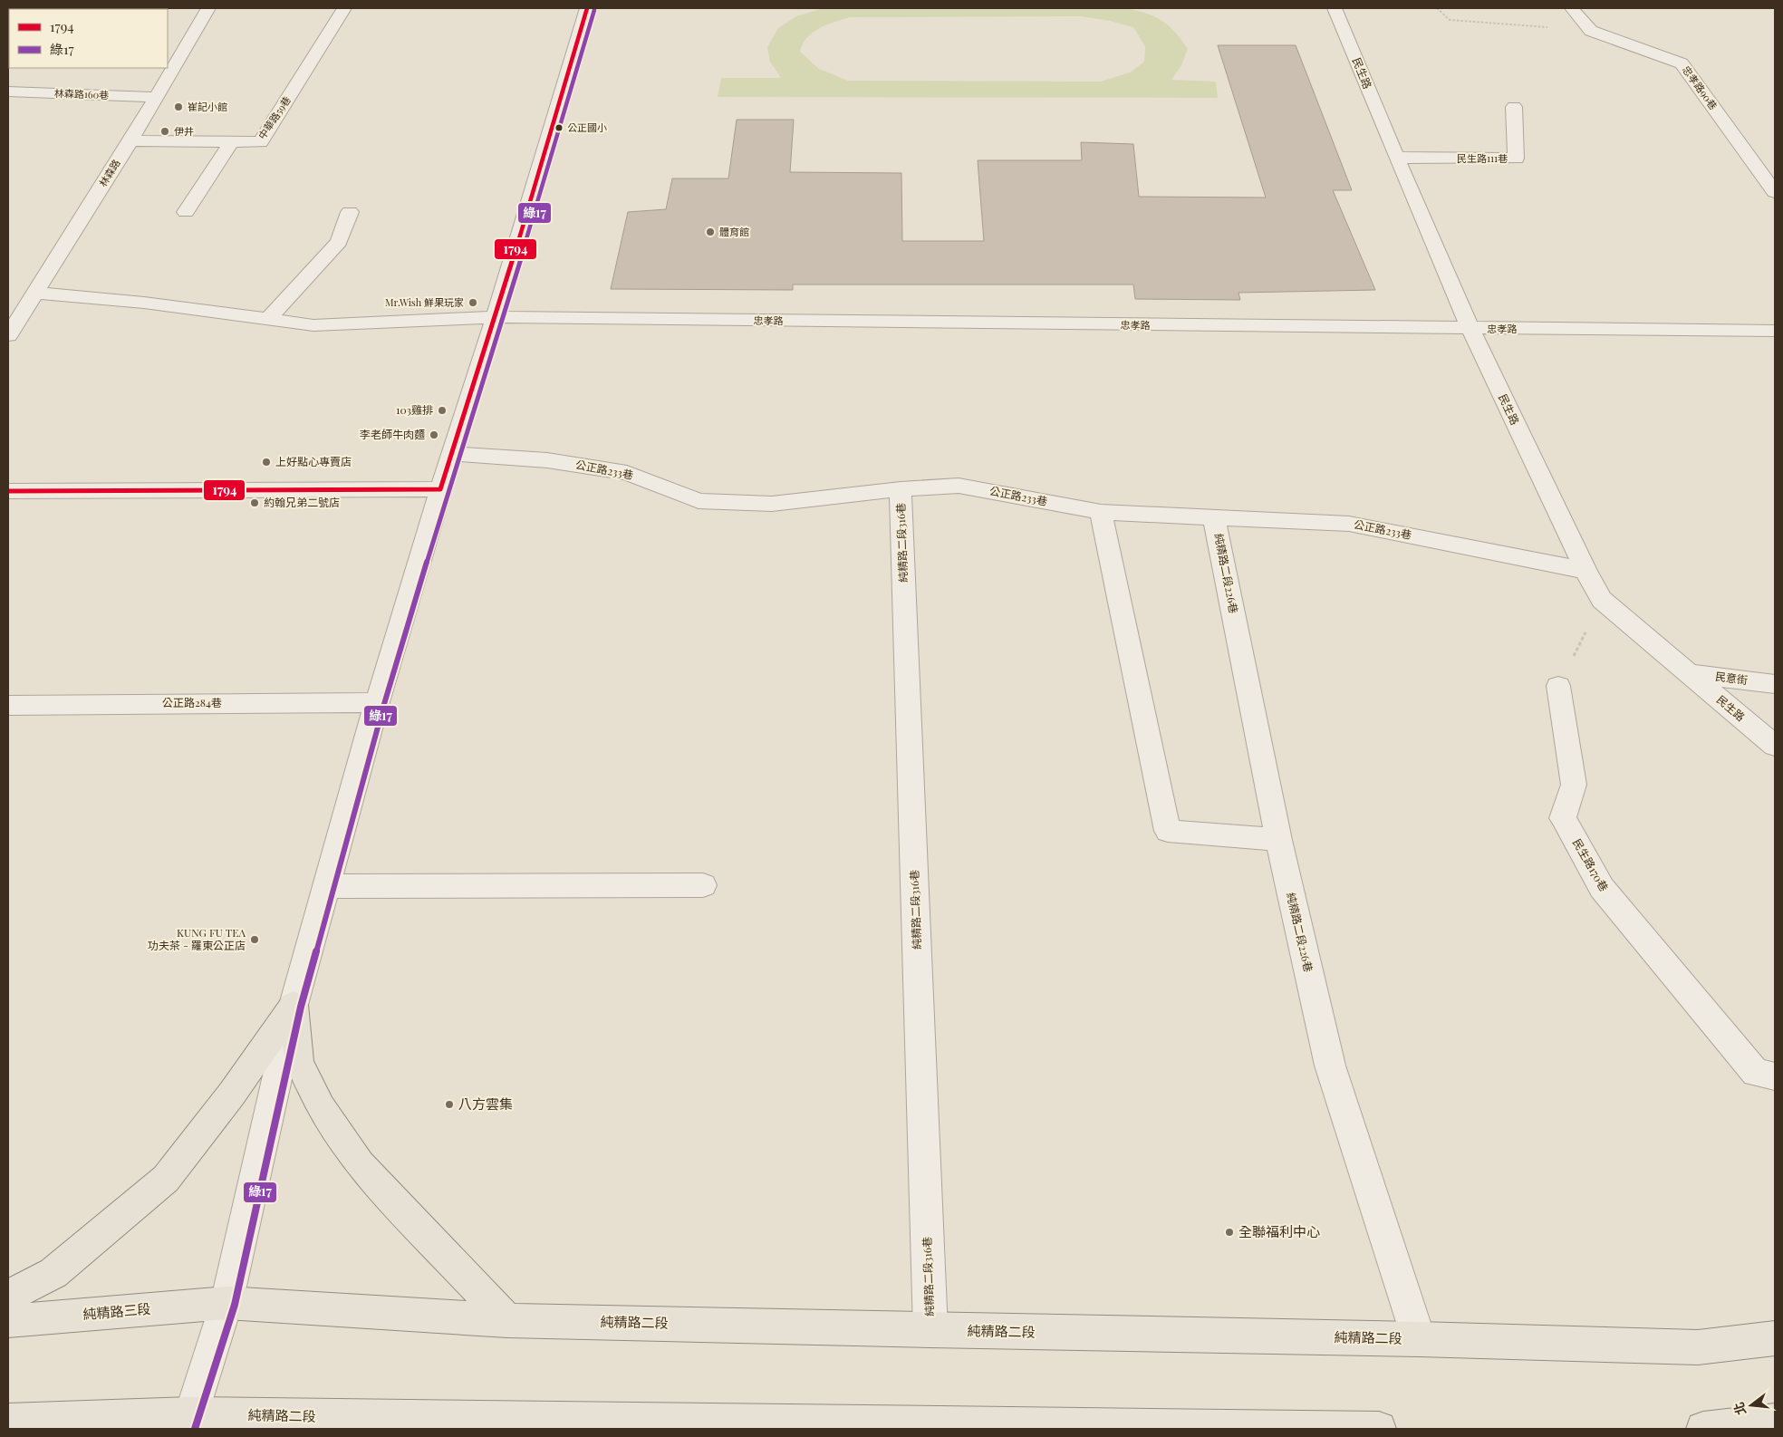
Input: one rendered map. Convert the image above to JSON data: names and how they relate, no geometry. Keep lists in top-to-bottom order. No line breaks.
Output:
{"streets":{"main road":["純精路三段","純精路二段"],"street":["民生路","忠孝路90巷","林森路160巷","中華路59巷","民生路111巷","林森路","忠孝路","公正路233巷","純精路二段316巷","純精路二段226巷","民意街","公正路284巷","民生路170巷"]},"crossings":[["民生路","民生路111巷"],["民生路","忠孝路"],["民生路","公正路233巷"],["民生路","民意街"],["林森路160巷","林森路"],["中華路59巷","林森路"],["林森路","忠孝路"],["公正路233巷","純精路二段316巷"],["公正路233巷","純精路二段226巷"],["純精路二段316巷","純精路二段"],["純精路二段226巷","純精路二段"],["純精路三段","純精路二段"]],"places":["崔記小館","公正國小","伊井","體育館","Mr.Wish 鮮果玩家","103雞排","李老師牛肉麵","上好點心專賣店","約翰兄弟二號店","KUNG FU TEA 功夫茶 - 羅東公正店","八方雲集","全聯福利中心"],"lines":["transit line 1794","transit line 綠17"],"legend":["1794","綠17"],"north":"left"}
